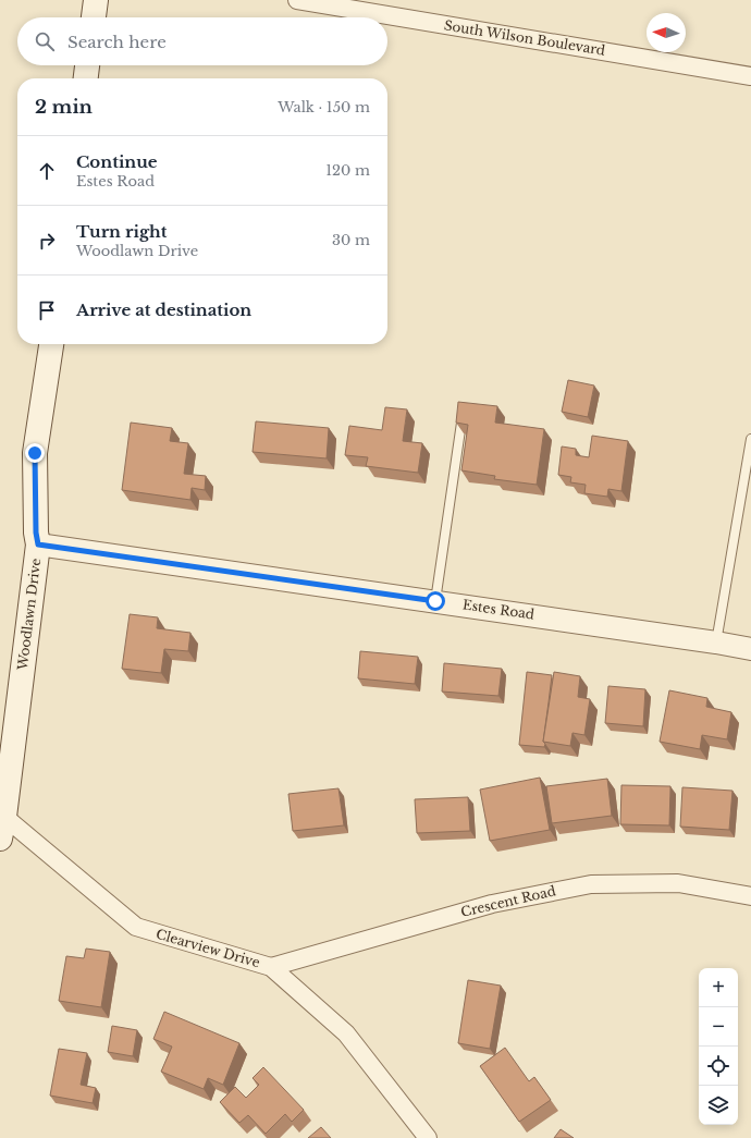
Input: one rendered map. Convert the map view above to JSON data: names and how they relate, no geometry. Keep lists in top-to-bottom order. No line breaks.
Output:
{"streets":{"main road":["Woodlawn Drive"],"street":["South Wilson Boulevard","Estes Road","Crescent Road","Clearview Drive"]},"crossings":[["Estes Road","Woodlawn Drive"],["Woodlawn Drive","Clearview Drive"],["Crescent Road","Clearview Drive"]],"north":"left","page":{"search":"Search here","heading":["2 min","Walk · 150 m"],"list":[["Continue","Estes Road","120 m"],["Turn right","Woodlawn Drive","30 m"],"Arrive at destination"],"map_buttons":["+","−"]}}
